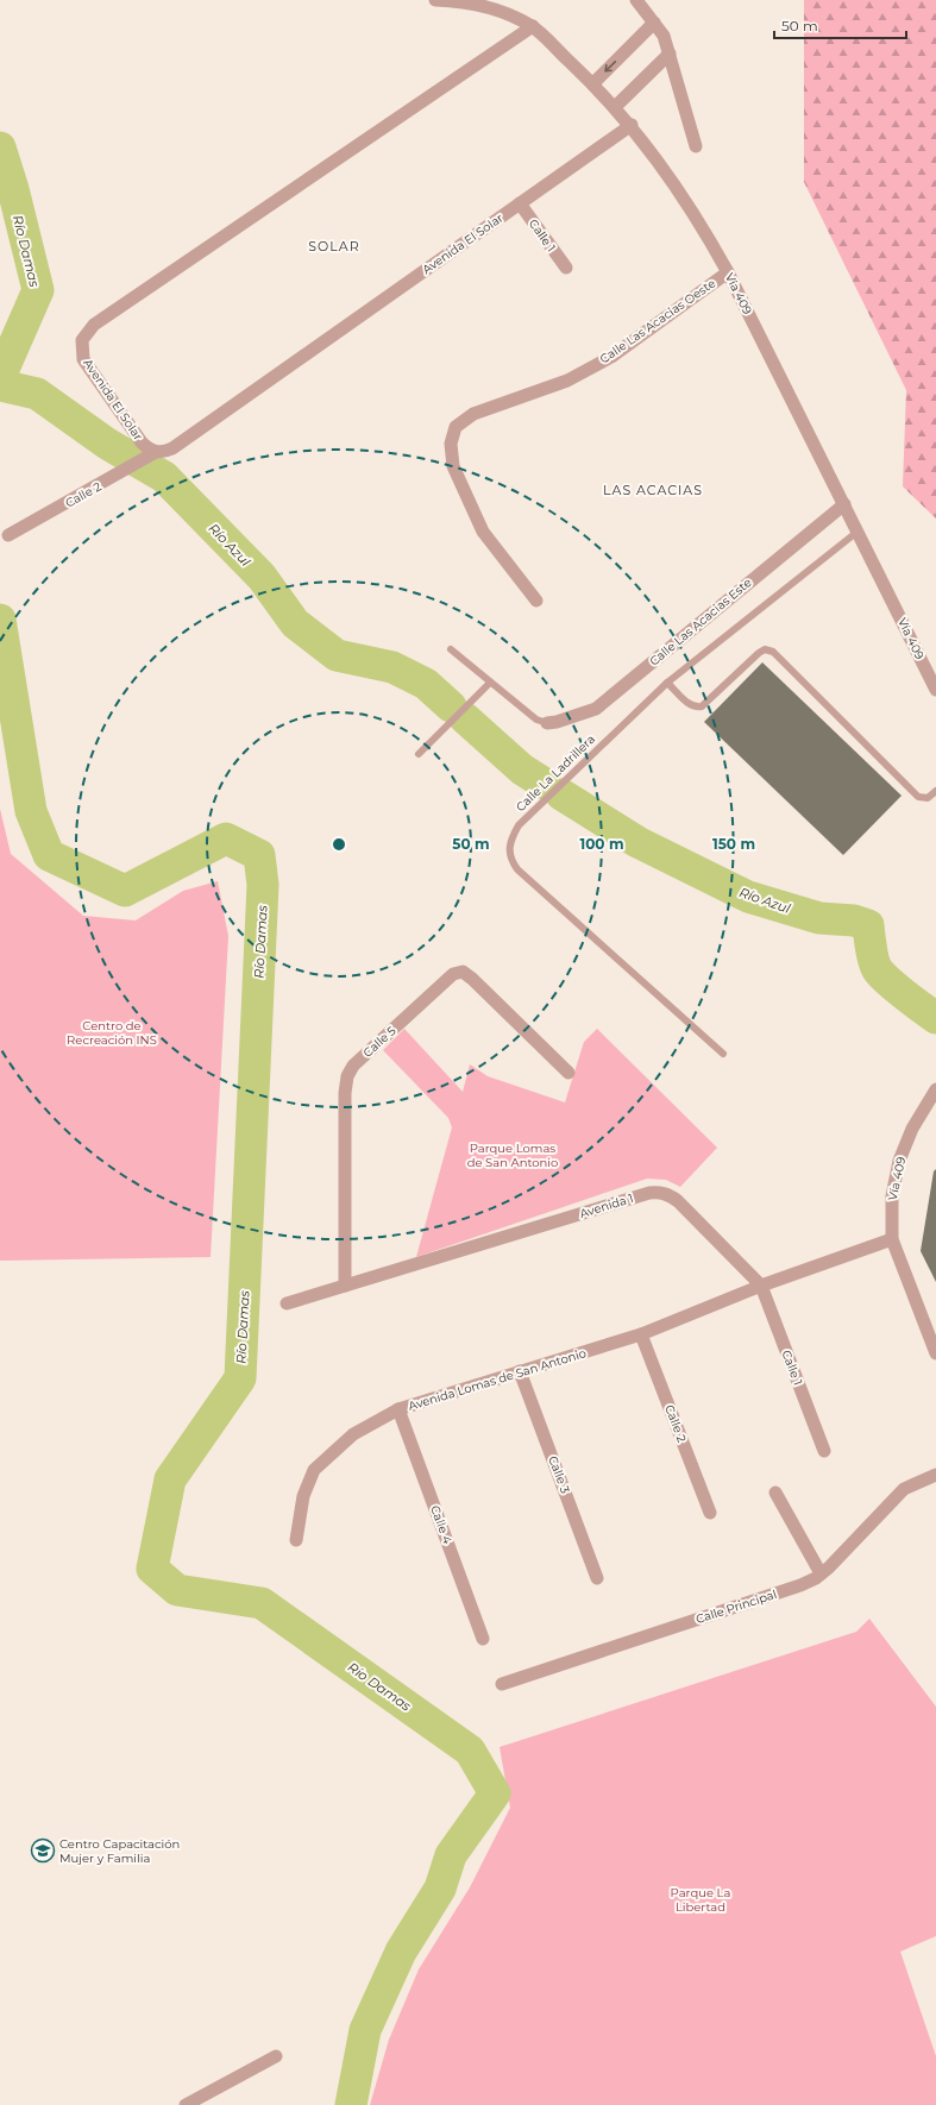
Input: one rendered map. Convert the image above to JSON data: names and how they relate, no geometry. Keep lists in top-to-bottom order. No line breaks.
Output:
{"streets":{"street":["Calle 1","Avenida El Solar","Vía 409","Calle Las Acacias Oeste","Calle 2","Calle Las Acacias Este","Calle 5","Avenida 1","Avenida Lomas de San Antonio","Calle 3","Calle 4","Calle Principal"],"lane":["Calle La Ladrillera"]},"crossings":[["Calle 1","Avenida El Solar"],["Calle 1","Avenida 1"],["Calle 1","Avenida Lomas de San Antonio"],["Avenida El Solar","Vía 409"],["Avenida El Solar","Calle 2"],["Vía 409","Calle Las Acacias Oeste"],["Vía 409","Calle Las Acacias Este"],["Vía 409","Calle La Ladrillera"],["Calle 2","Avenida Lomas de San Antonio"],["Calle 5","Avenida 1"],["Avenida 1","Avenida Lomas de San Antonio"],["Avenida Lomas de San Antonio","Calle 3"],["Avenida Lomas de San Antonio","Calle 4"]],"districts":["SOLAR","LAS ACACIAS"],"water":["Río Damas","Río Azul"],"parks":["Centro de Recreación INS","Parque Lomas de San Antonio","Parque La Libertad"],"places":{"school or university":["Centro Capacitación Mujer y Familia"]},"scale_bar":"50 m","rings":["50 m","100 m","150 m"]}
